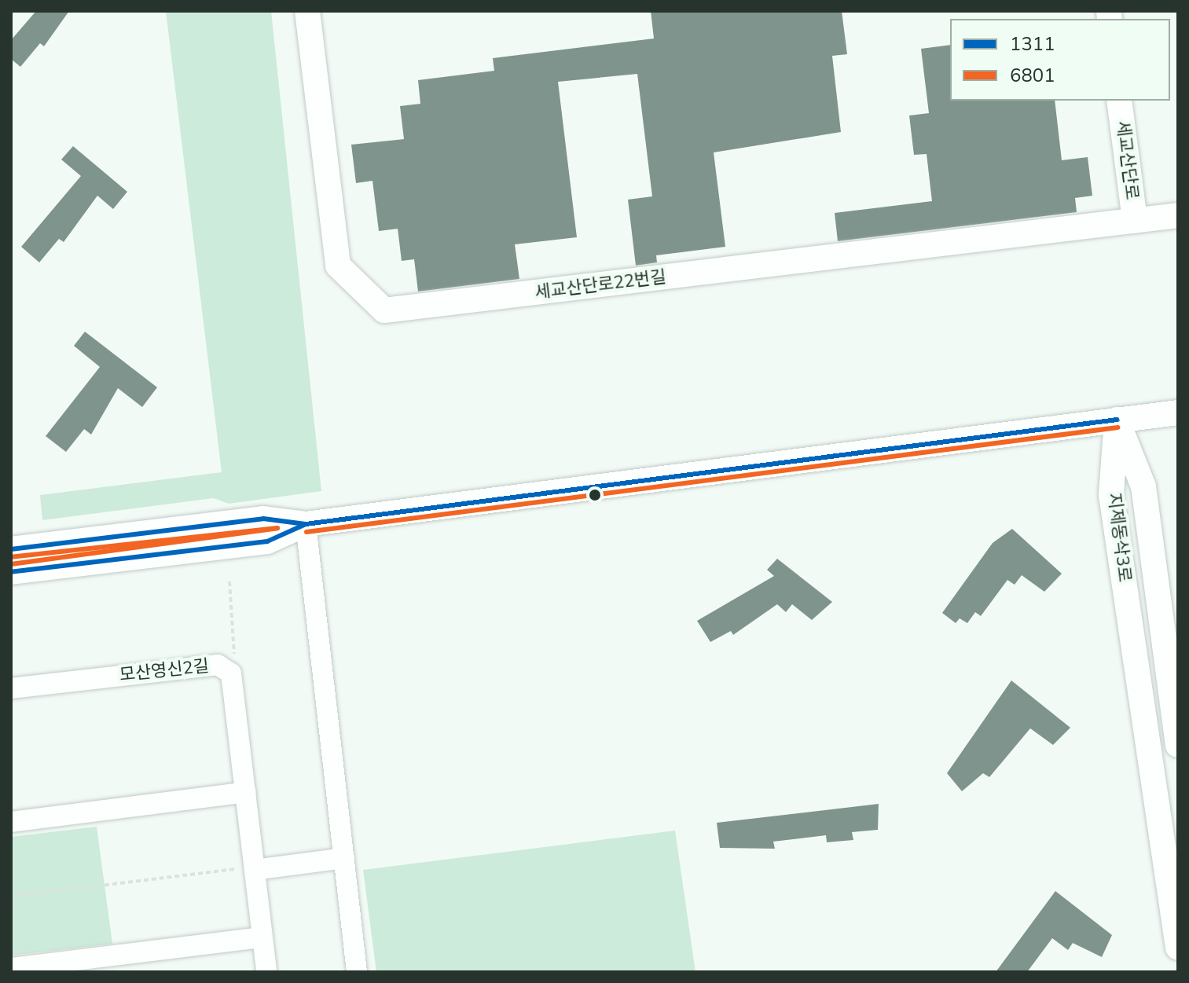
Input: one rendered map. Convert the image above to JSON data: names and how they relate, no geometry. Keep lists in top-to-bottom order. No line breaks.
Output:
{"streets":{"street":["세교산단로","세교산단로22번길","지제동삭3로","모산영신2길"]},"crossings":[["세교산단로","세교산단로22번길"]],"lines":["transit line 1311","transit line 6801"],"legend":["1311","6801"]}
